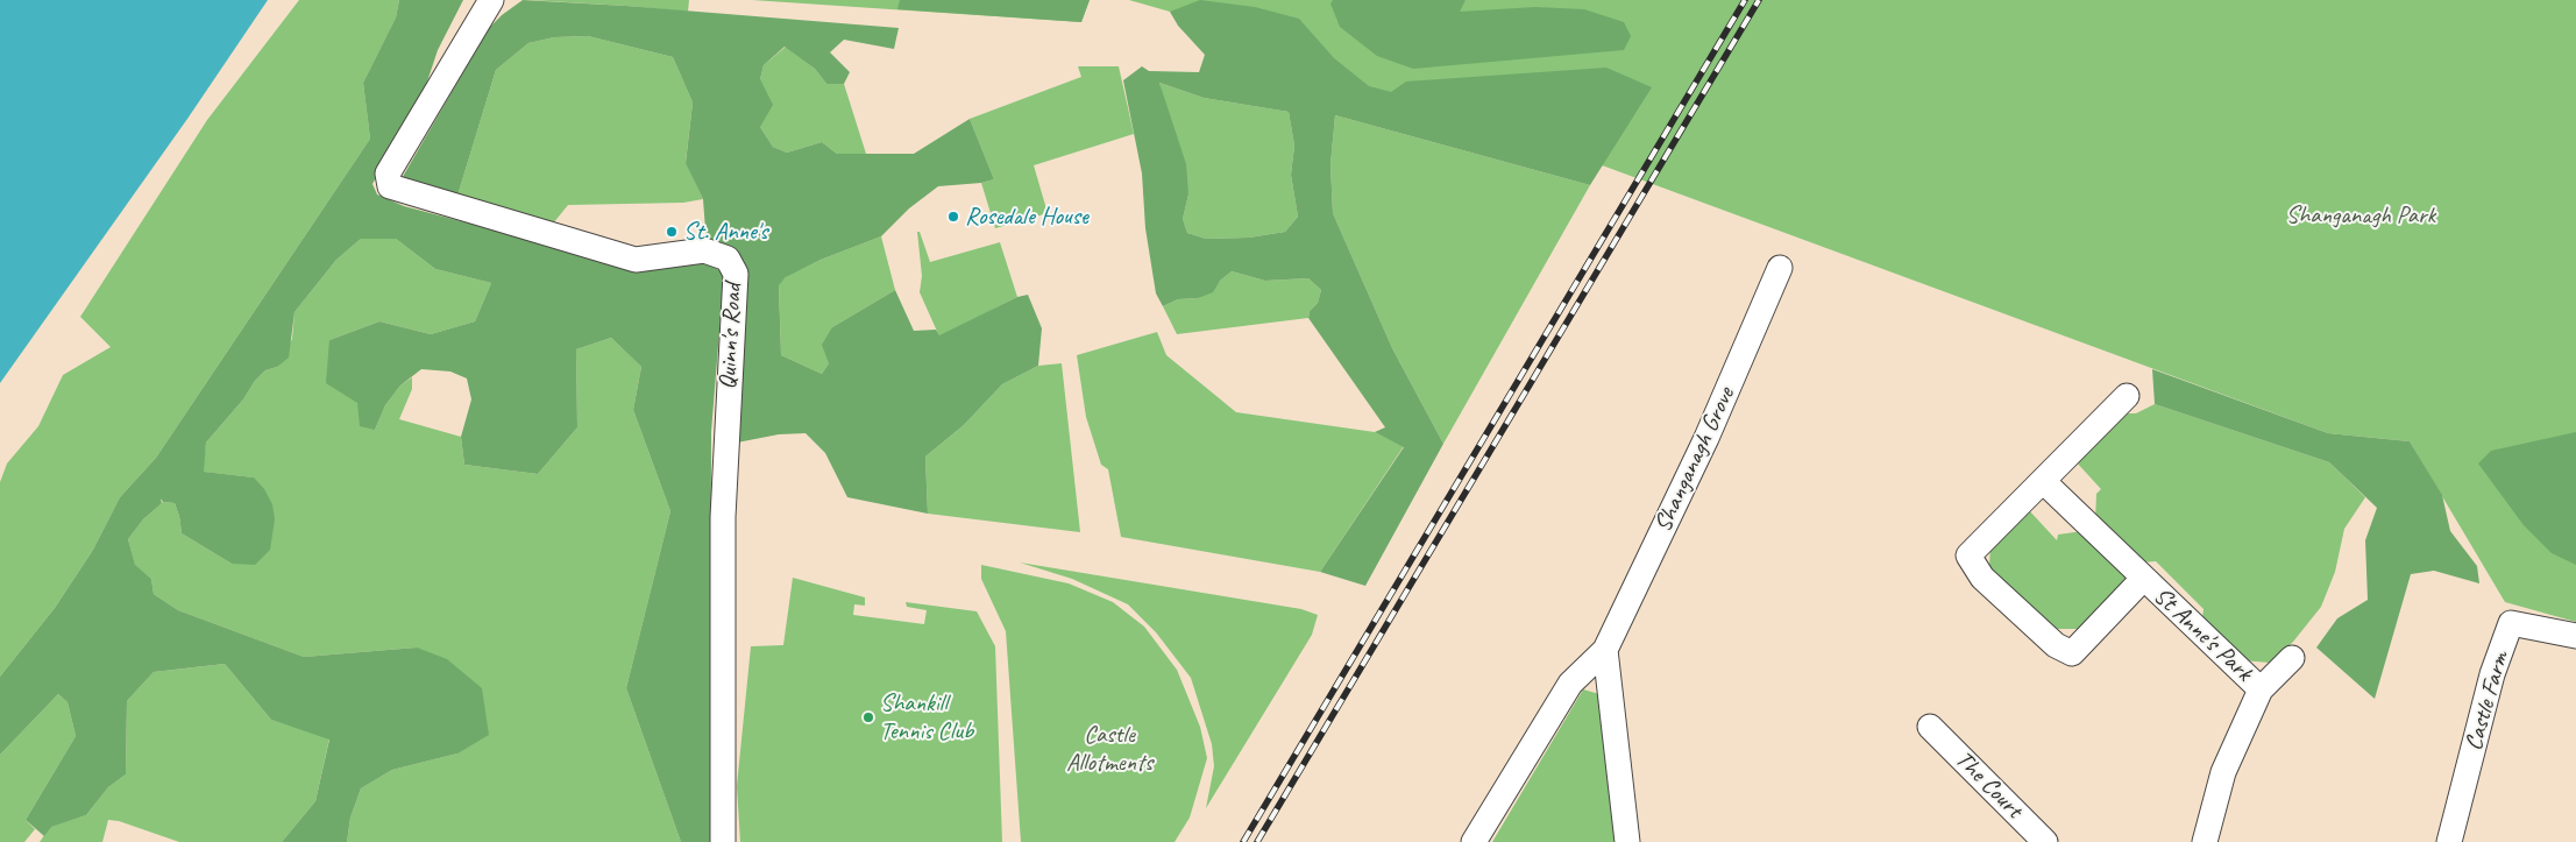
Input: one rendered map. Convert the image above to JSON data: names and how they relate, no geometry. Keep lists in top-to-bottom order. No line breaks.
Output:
{"streets":{"street":["Quinn's Road","Shanganagh Grove","St Anne's Park","Castle Farm","The Court"]},"parks":["Shanganagh Park","Castle Allotments"],"places":["Rosedale House","St. Anne's","Shankill Tennis Club"]}
